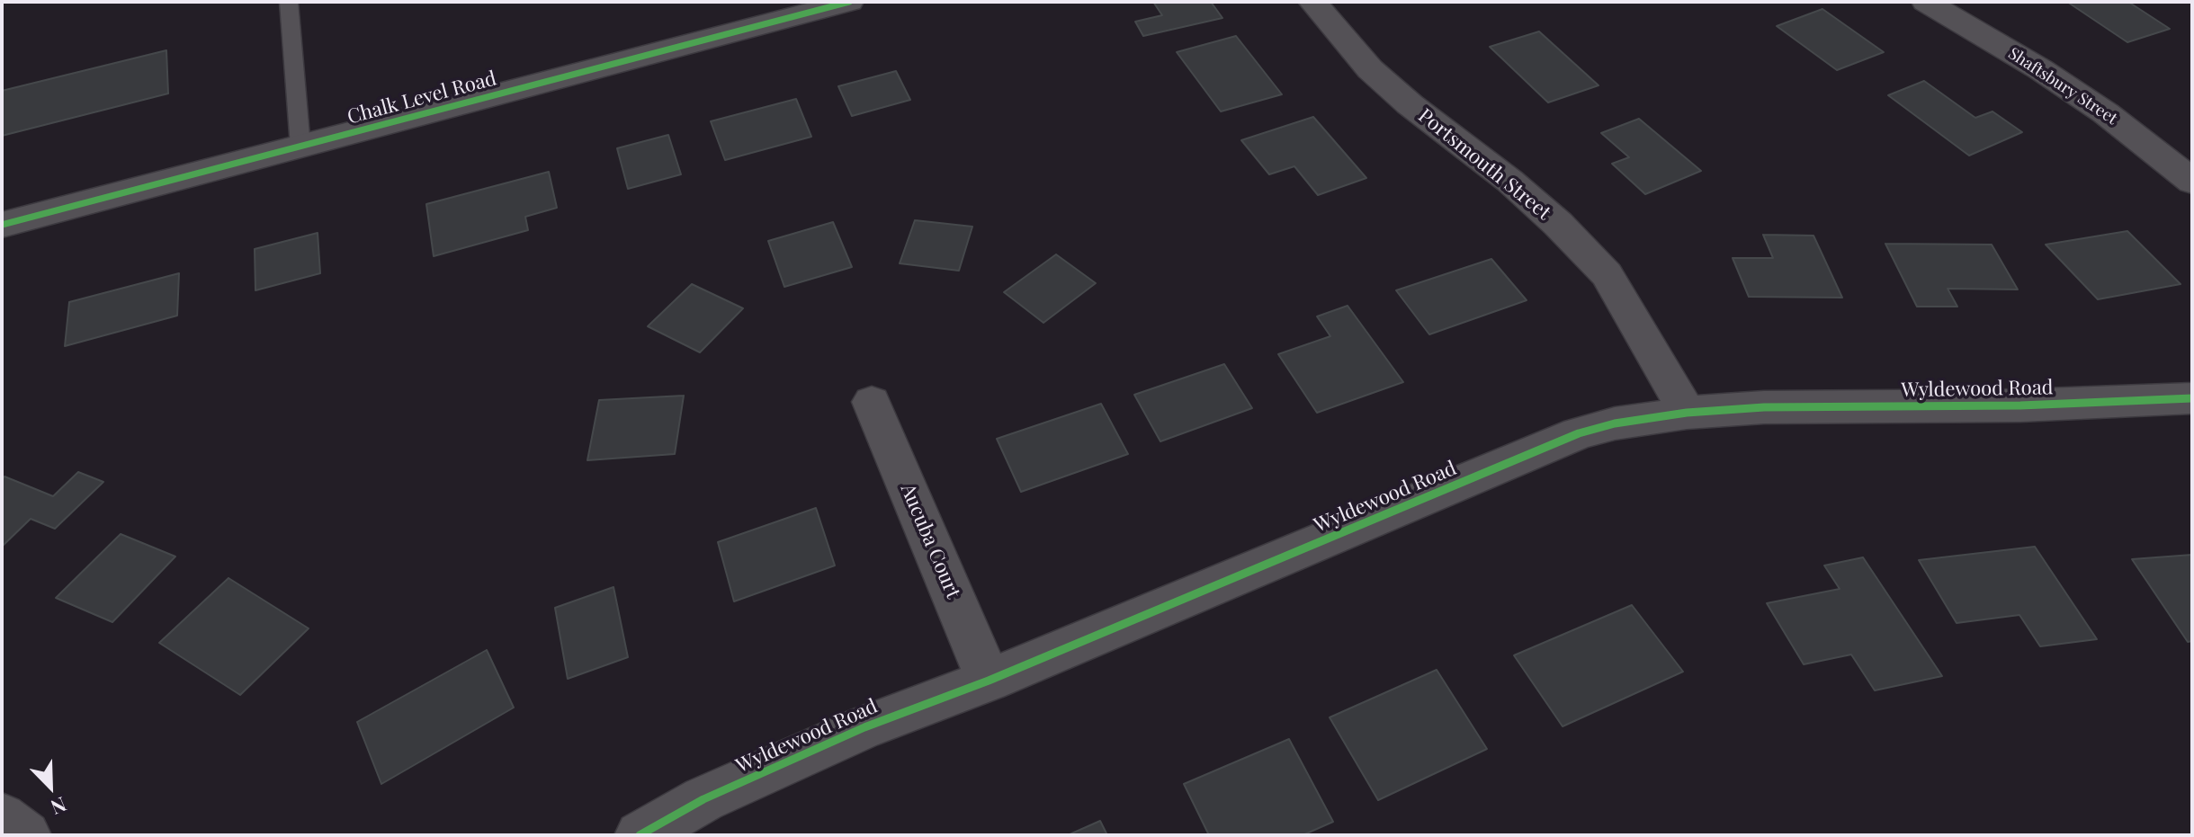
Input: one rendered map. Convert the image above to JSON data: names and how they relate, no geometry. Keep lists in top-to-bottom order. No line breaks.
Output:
{"streets":{"street":["Shaftsbury Street","Chalk Level Road","Portsmouth Street","Wyldewood Road","Aucuba Court"]},"crossings":[["Portsmouth Street","Wyldewood Road"],["Wyldewood Road","Aucuba Court"]],"north":"bottom right"}
